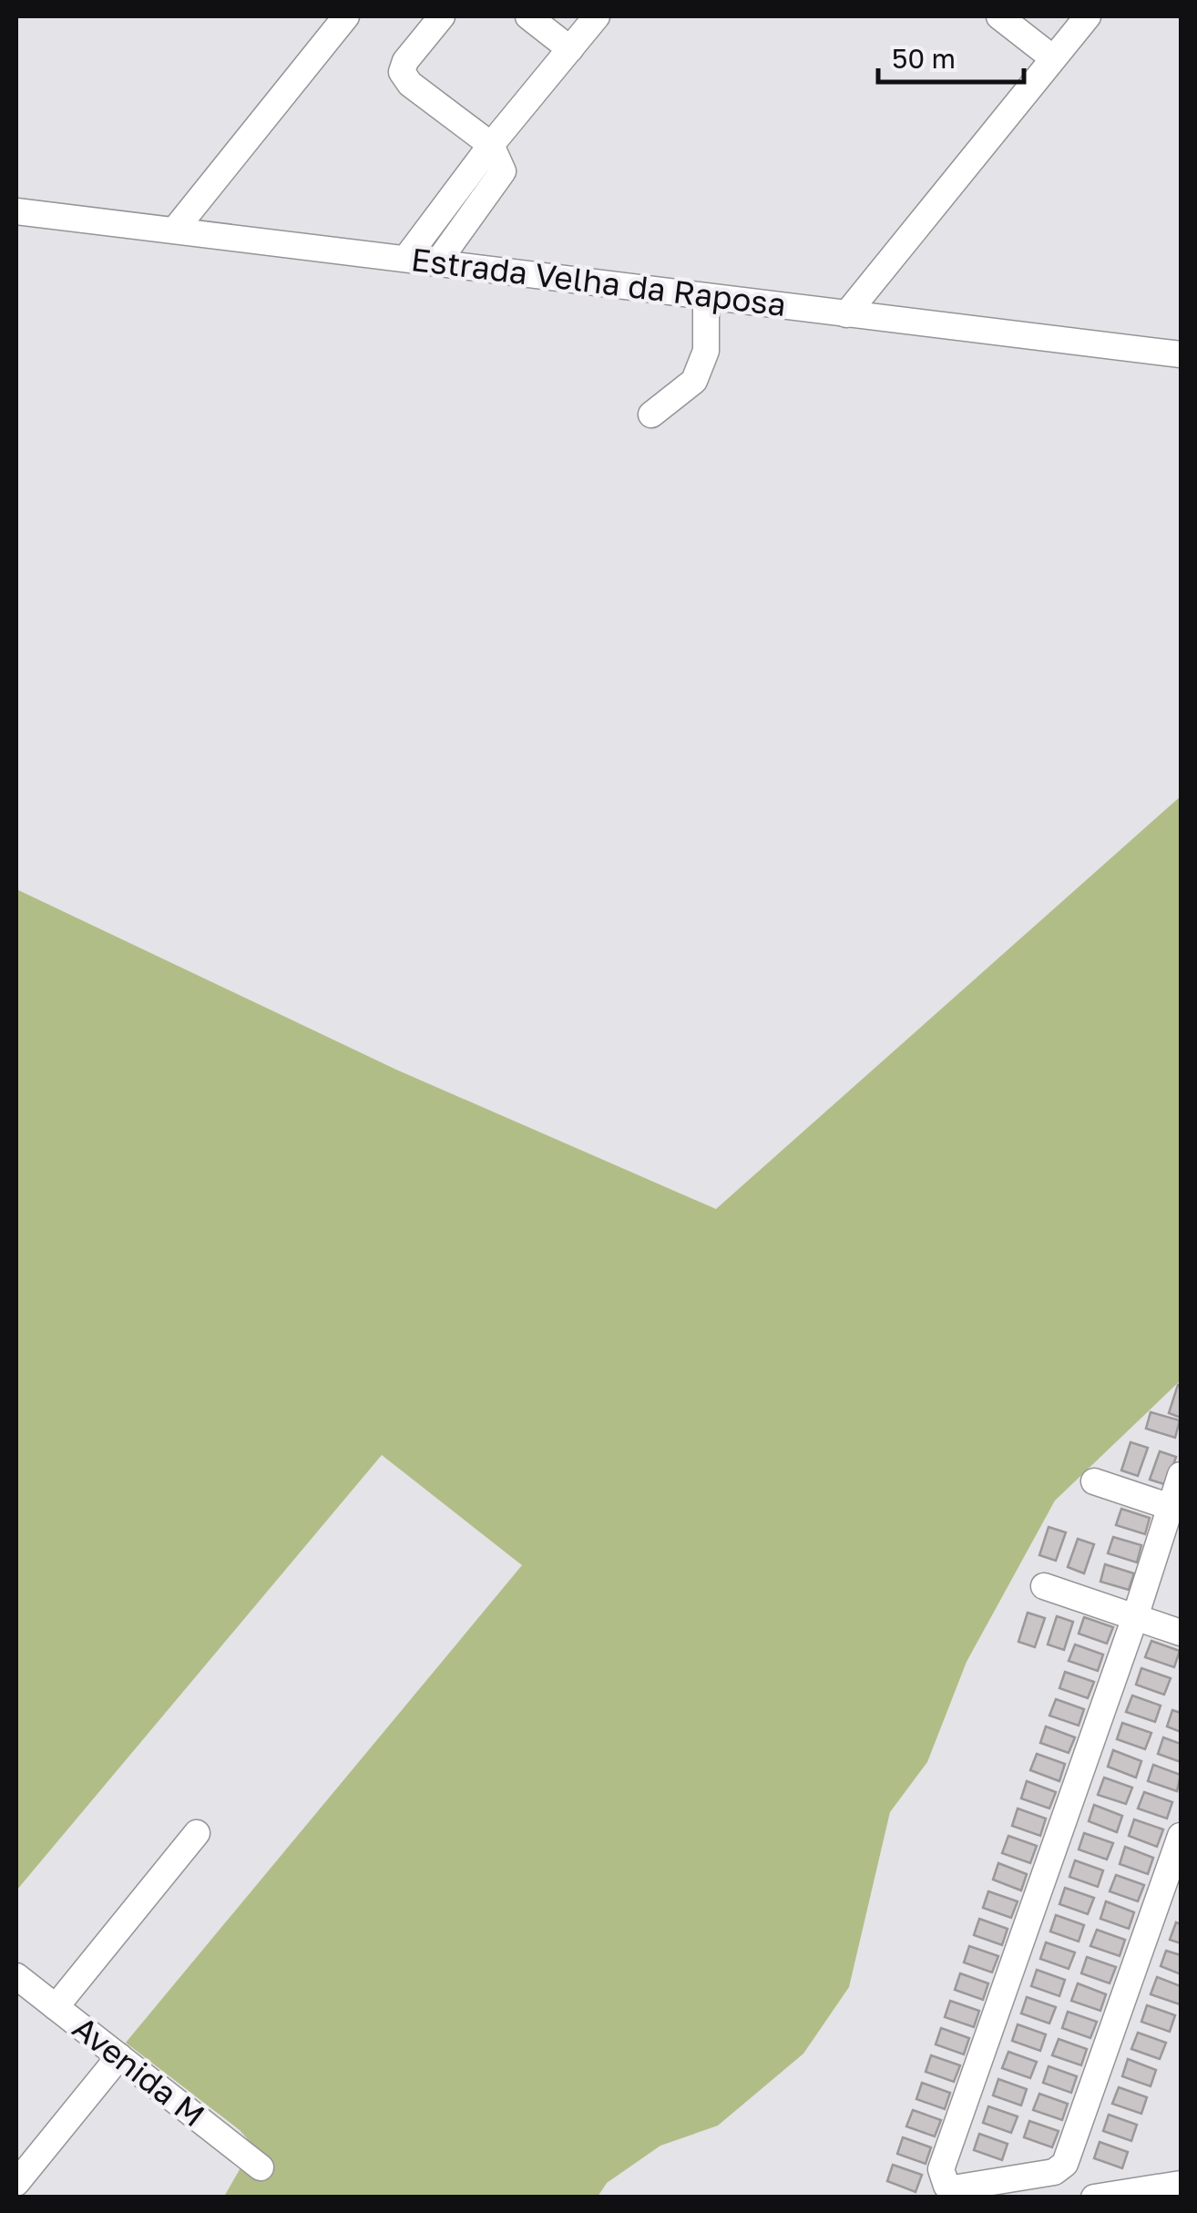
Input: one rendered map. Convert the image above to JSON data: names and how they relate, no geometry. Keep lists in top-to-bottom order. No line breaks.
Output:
{"streets":{"street":["Estrada Velha da Raposa","Avenida M"]},"scale_bar":"50 m"}
